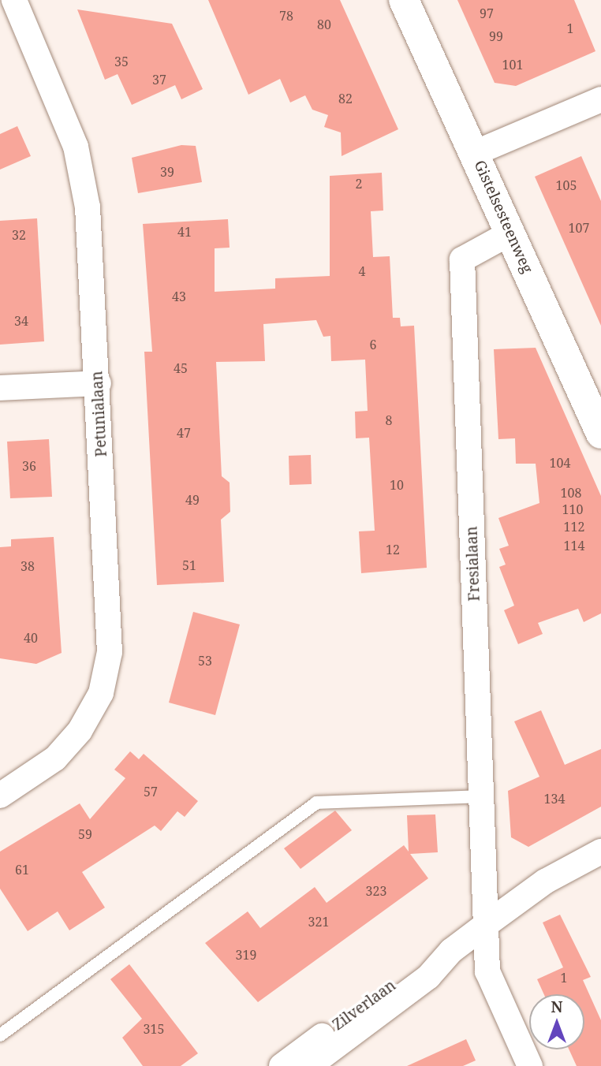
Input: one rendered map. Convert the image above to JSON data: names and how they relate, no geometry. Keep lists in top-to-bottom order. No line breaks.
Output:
{"streets":{"main road":["Gistelsesteenweg"],"street":["Petunialaan","Fresialaan","Zilverlaan"]},"crossings":[["Gistelsesteenweg","Fresialaan"],["Fresialaan","Zilverlaan"]],"house_numbers":["97","78","80","1","99","35","101","37","82","39","2","105","107","41","32","4","43","34","6","45","8","47","104","36","10","108","49","110","112","114","12","51","38","40","53","57","134","59","61","323","321","319","1","315"],"north":"top"}
